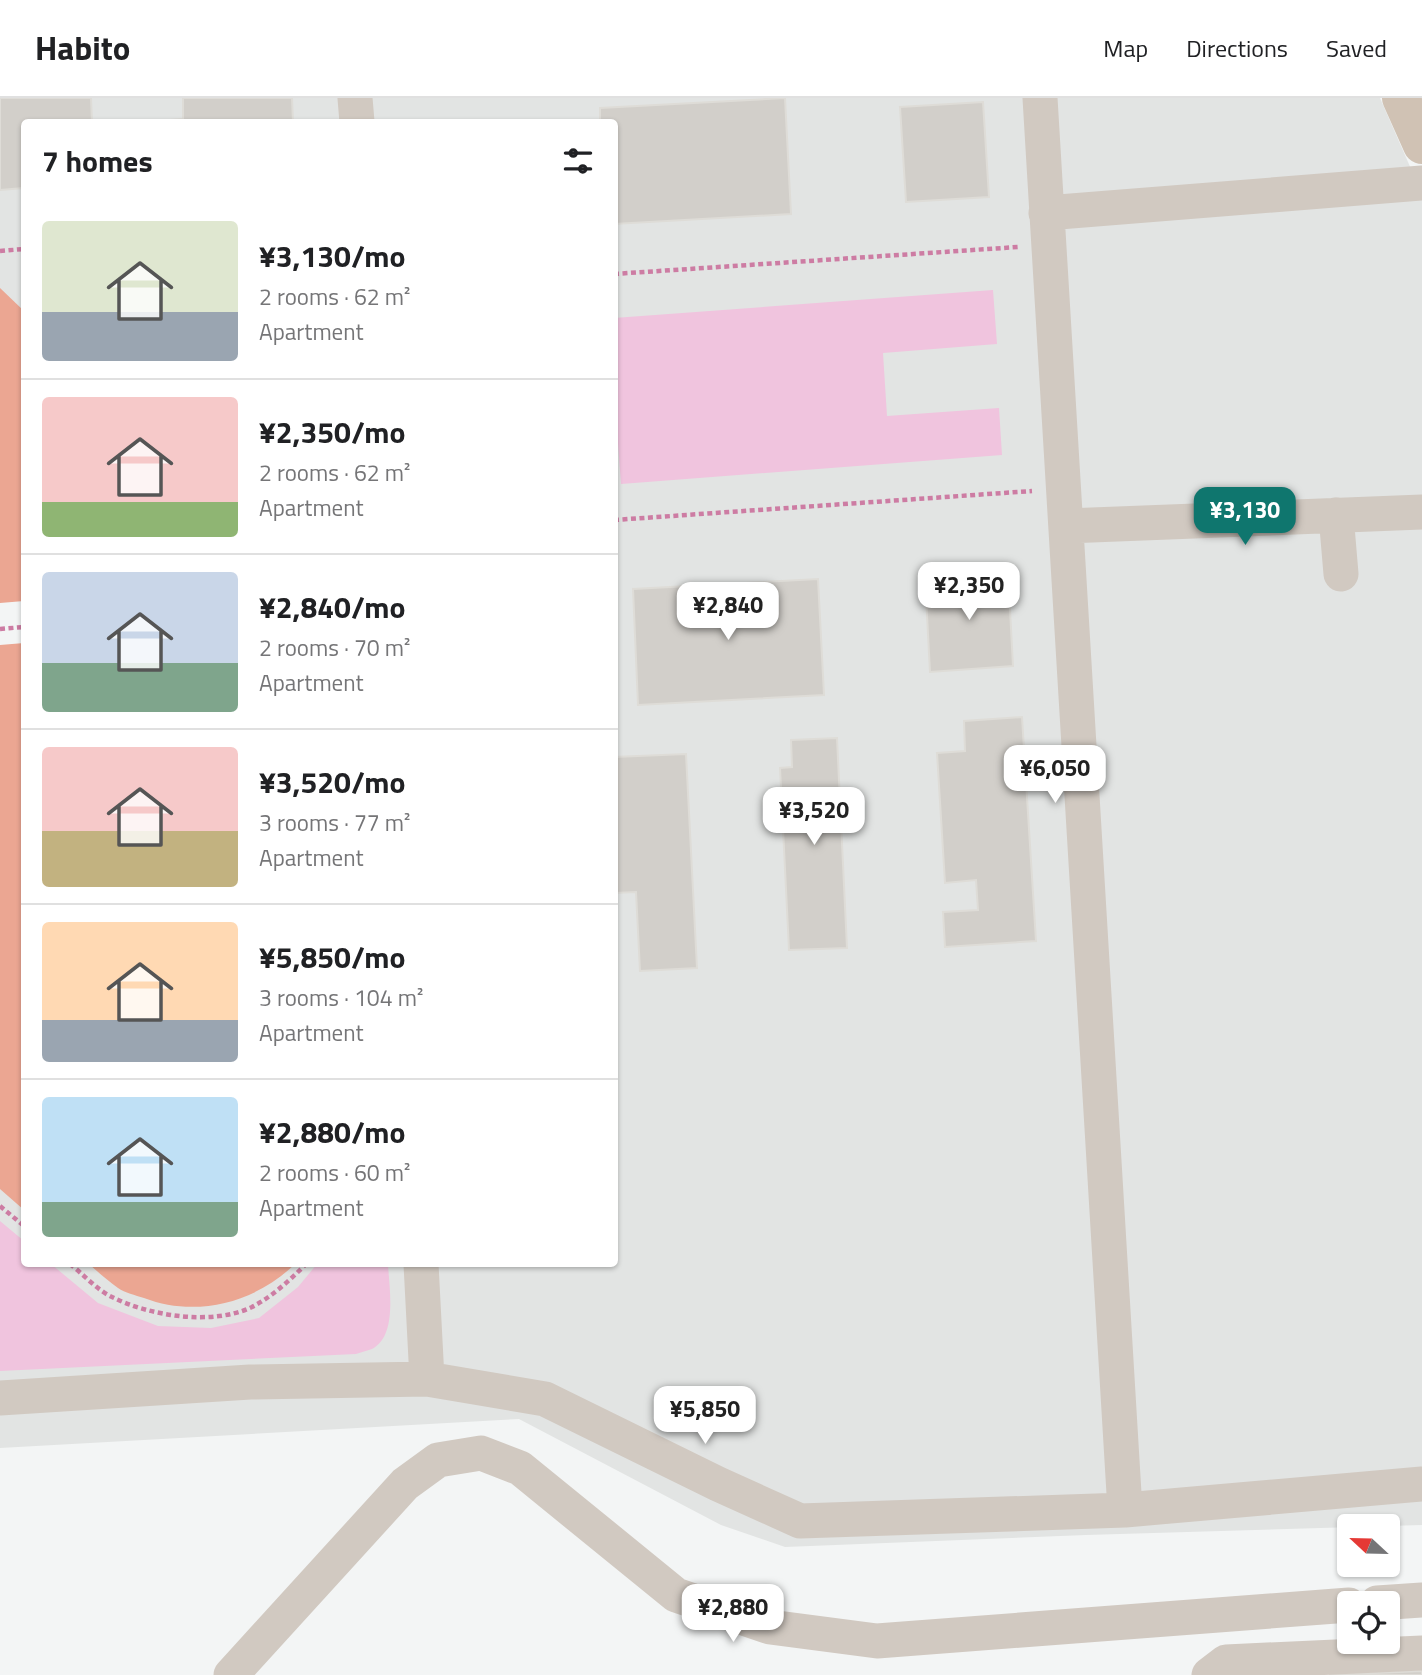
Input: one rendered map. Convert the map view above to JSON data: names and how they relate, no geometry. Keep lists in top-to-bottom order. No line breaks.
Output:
{"north":"left","page":{"header":"Habito","nav":["Map","Directions","Saved"],"heading":"7 homes","list":[{"name":"¥3,130/mo","note":"2 rooms · 62 m² · Apartment"},{"name":"¥2,350/mo","note":"2 rooms · 62 m² · Apartment"},{"name":"¥2,840/mo","note":"2 rooms · 70 m² · Apartment"},{"name":"¥3,520/mo","note":"3 rooms · 77 m² · Apartment"},{"name":"¥5,850/mo","note":"3 rooms · 104 m² · Apartment"},{"name":"¥2,880/mo","note":"2 rooms · 60 m² · Apartment"}],"price":["¥3,130","¥2,350","¥2,840","¥6,050","¥3,520","¥5,850","¥2,880"]}}
